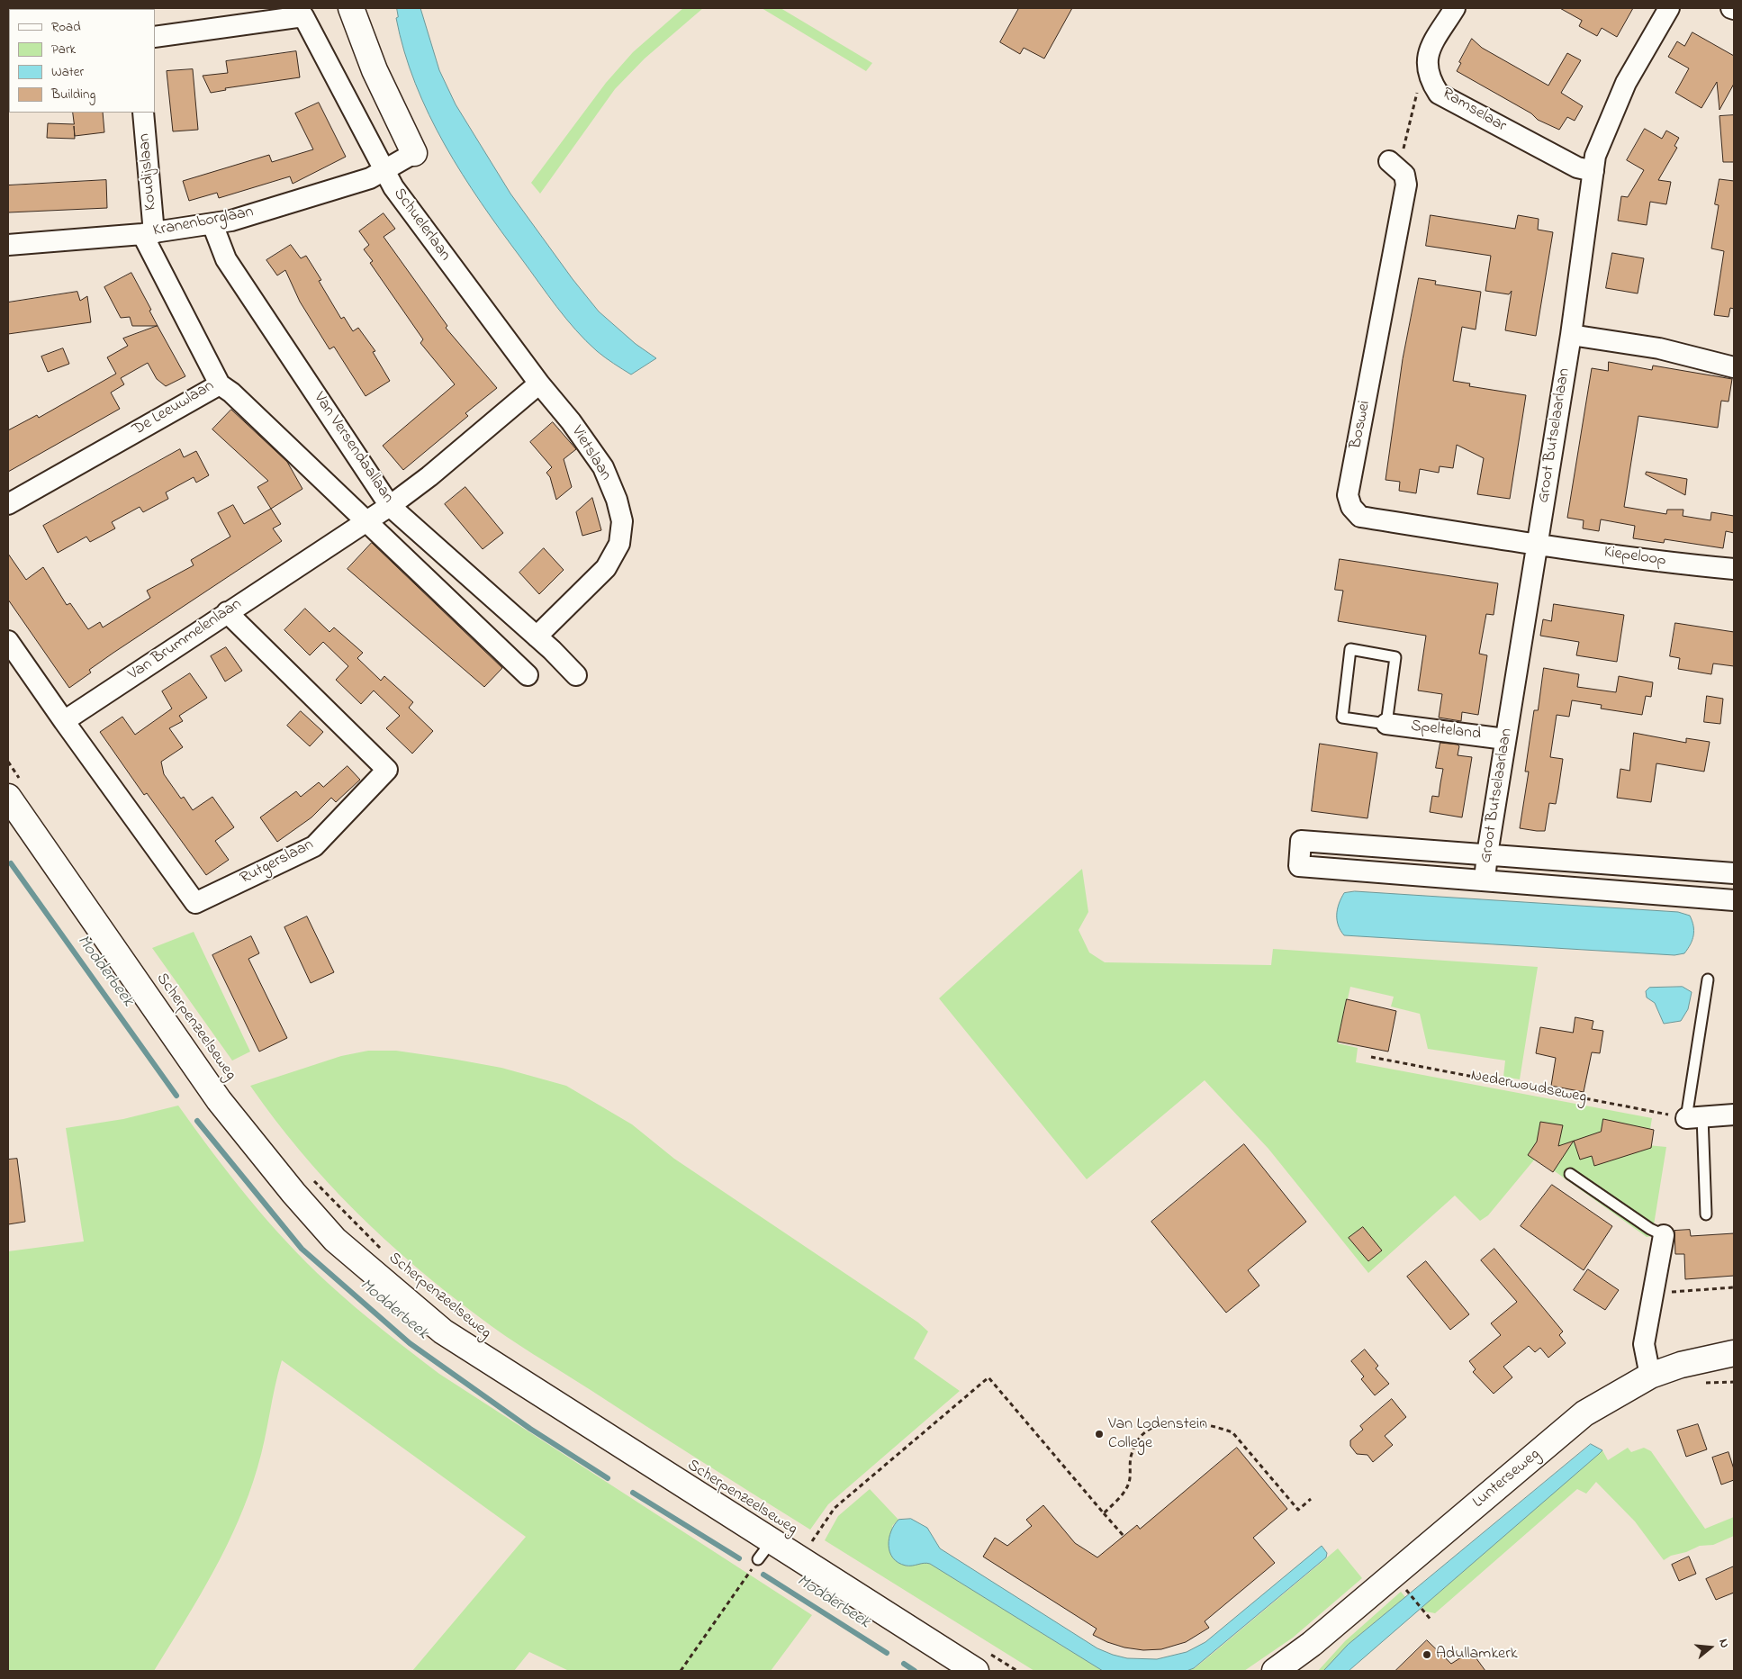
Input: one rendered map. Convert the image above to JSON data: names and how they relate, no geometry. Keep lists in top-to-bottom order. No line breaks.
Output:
{"streets":{"main road":["Scherpenzeelseweg","Lunterseweg"],"street":["Ramselaar","Koudijslaan","Kranenborglaan","Schuelerlaan","De Leeuwlaan","Boswei","Groot Butselaarlaan","Van Versendaallaan","Vietslaan","Kiepeloop","Van Brummelenlaan","Spelteland","Rutgerslaan"],"path":["Nederwoudseweg"]},"crossings":[["Ramselaar","Groot Butselaarlaan"],["Koudijslaan","Kranenborglaan"],["Koudijslaan","De Leeuwlaan"],["Kranenborglaan","Schuelerlaan"],["Kranenborglaan","De Leeuwlaan"],["Kranenborglaan","Van Versendaallaan"],["Schuelerlaan","Vietslaan"],["De Leeuwlaan","Van Versendaallaan"],["Boswei","Groot Butselaarlaan"],["Boswei","Kiepeloop"],["Groot Butselaarlaan","Kiepeloop"],["Groot Butselaarlaan","Spelteland"],["Van Versendaallaan","Vietslaan"],["Van Versendaallaan","Van Brummelenlaan"],["Van Brummelenlaan","Rutgerslaan"]],"water":["Modderbeek"],"places":["Van Lodenstein College","Adullamkerk"],"legend":["Road","Park","Water","Building"],"north":"right"}
